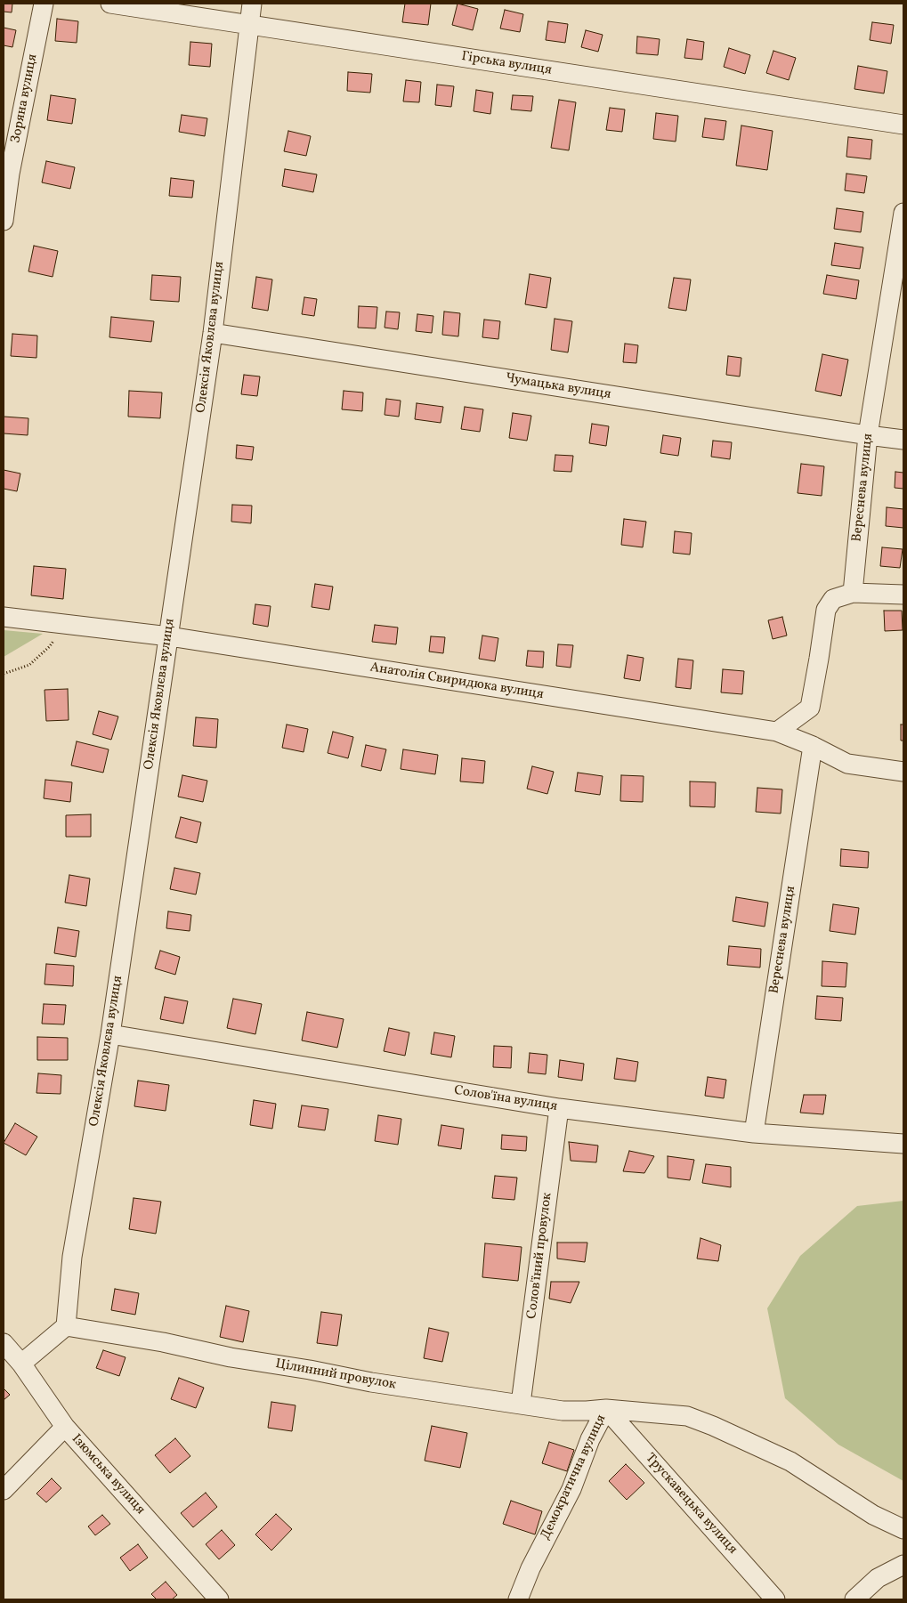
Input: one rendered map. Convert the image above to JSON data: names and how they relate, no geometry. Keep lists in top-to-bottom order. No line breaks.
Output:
{"streets":{"street":["Гірська вулиця","Зоряна вулиця","Олексія Яковлєва вулиця","Чумацька вулиця","Вереснева вулиця","Анатолія Свиридюка вулиця","Солов'їна вулиця","Солов'їний провулок","Цілинний провулок","Ізюмська вулиця","Демократична вулиця","Трускавецька вулиця"]},"crossings":[["Гірська вулиця","Олексія Яковлєва вулиця"],["Олексія Яковлєва вулиця","Чумацька вулиця"],["Олексія Яковлєва вулиця","Анатолія Свиридюка вулиця"],["Олексія Яковлєва вулиця","Солов'їна вулиця"],["Олексія Яковлєва вулиця","Цілинний провулок"],["Чумацька вулиця","Вереснева вулиця"],["Вереснева вулиця","Анатолія Свиридюка вулиця"],["Вереснева вулиця","Солов'їна вулиця"],["Солов'їна вулиця","Солов'їний провулок"],["Солов'їний провулок","Цілинний провулок"],["Цілинний провулок","Демократична вулиця"],["Цілинний провулок","Трускавецька вулиця"],["Демократична вулиця","Трускавецька вулиця"]]}
